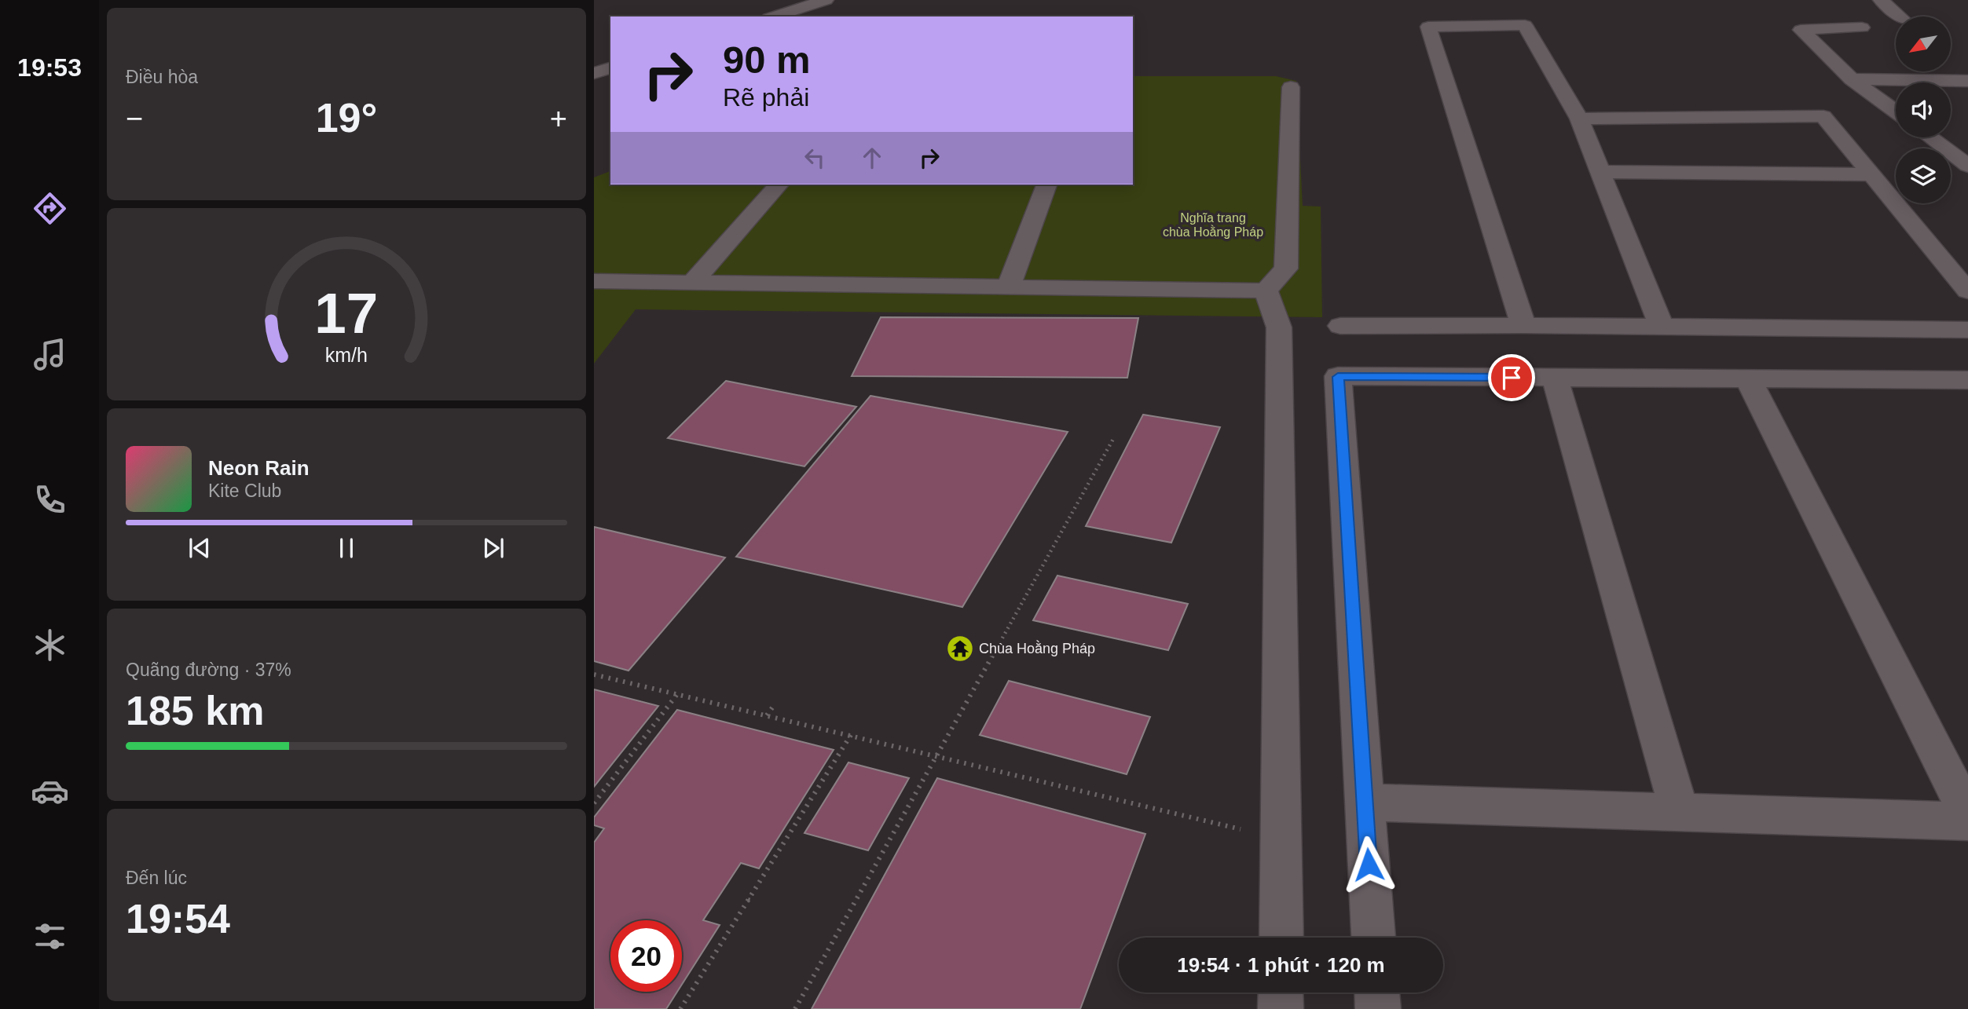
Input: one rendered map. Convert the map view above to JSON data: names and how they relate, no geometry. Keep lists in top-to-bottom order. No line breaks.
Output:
{"parks":["Nghĩa trang chùa Hoằng Pháp"],"places":{"temple":["Chùa Hoằng Pháp"]},"north":"bottom left","page":{"tabs":"19:53","tile":["Điều hòa",["Quãng đường · 37%","185 km"],["Đến lúc","19:54"]],"turn":["90 m","Rẽ phải"],"heat":["−","19°","+"],"song":["Neon Rain","Kite Club"],"limit":"20","trip":"19:54 · 1 phút · 120 m","gauge":["17","km/h"]}}
